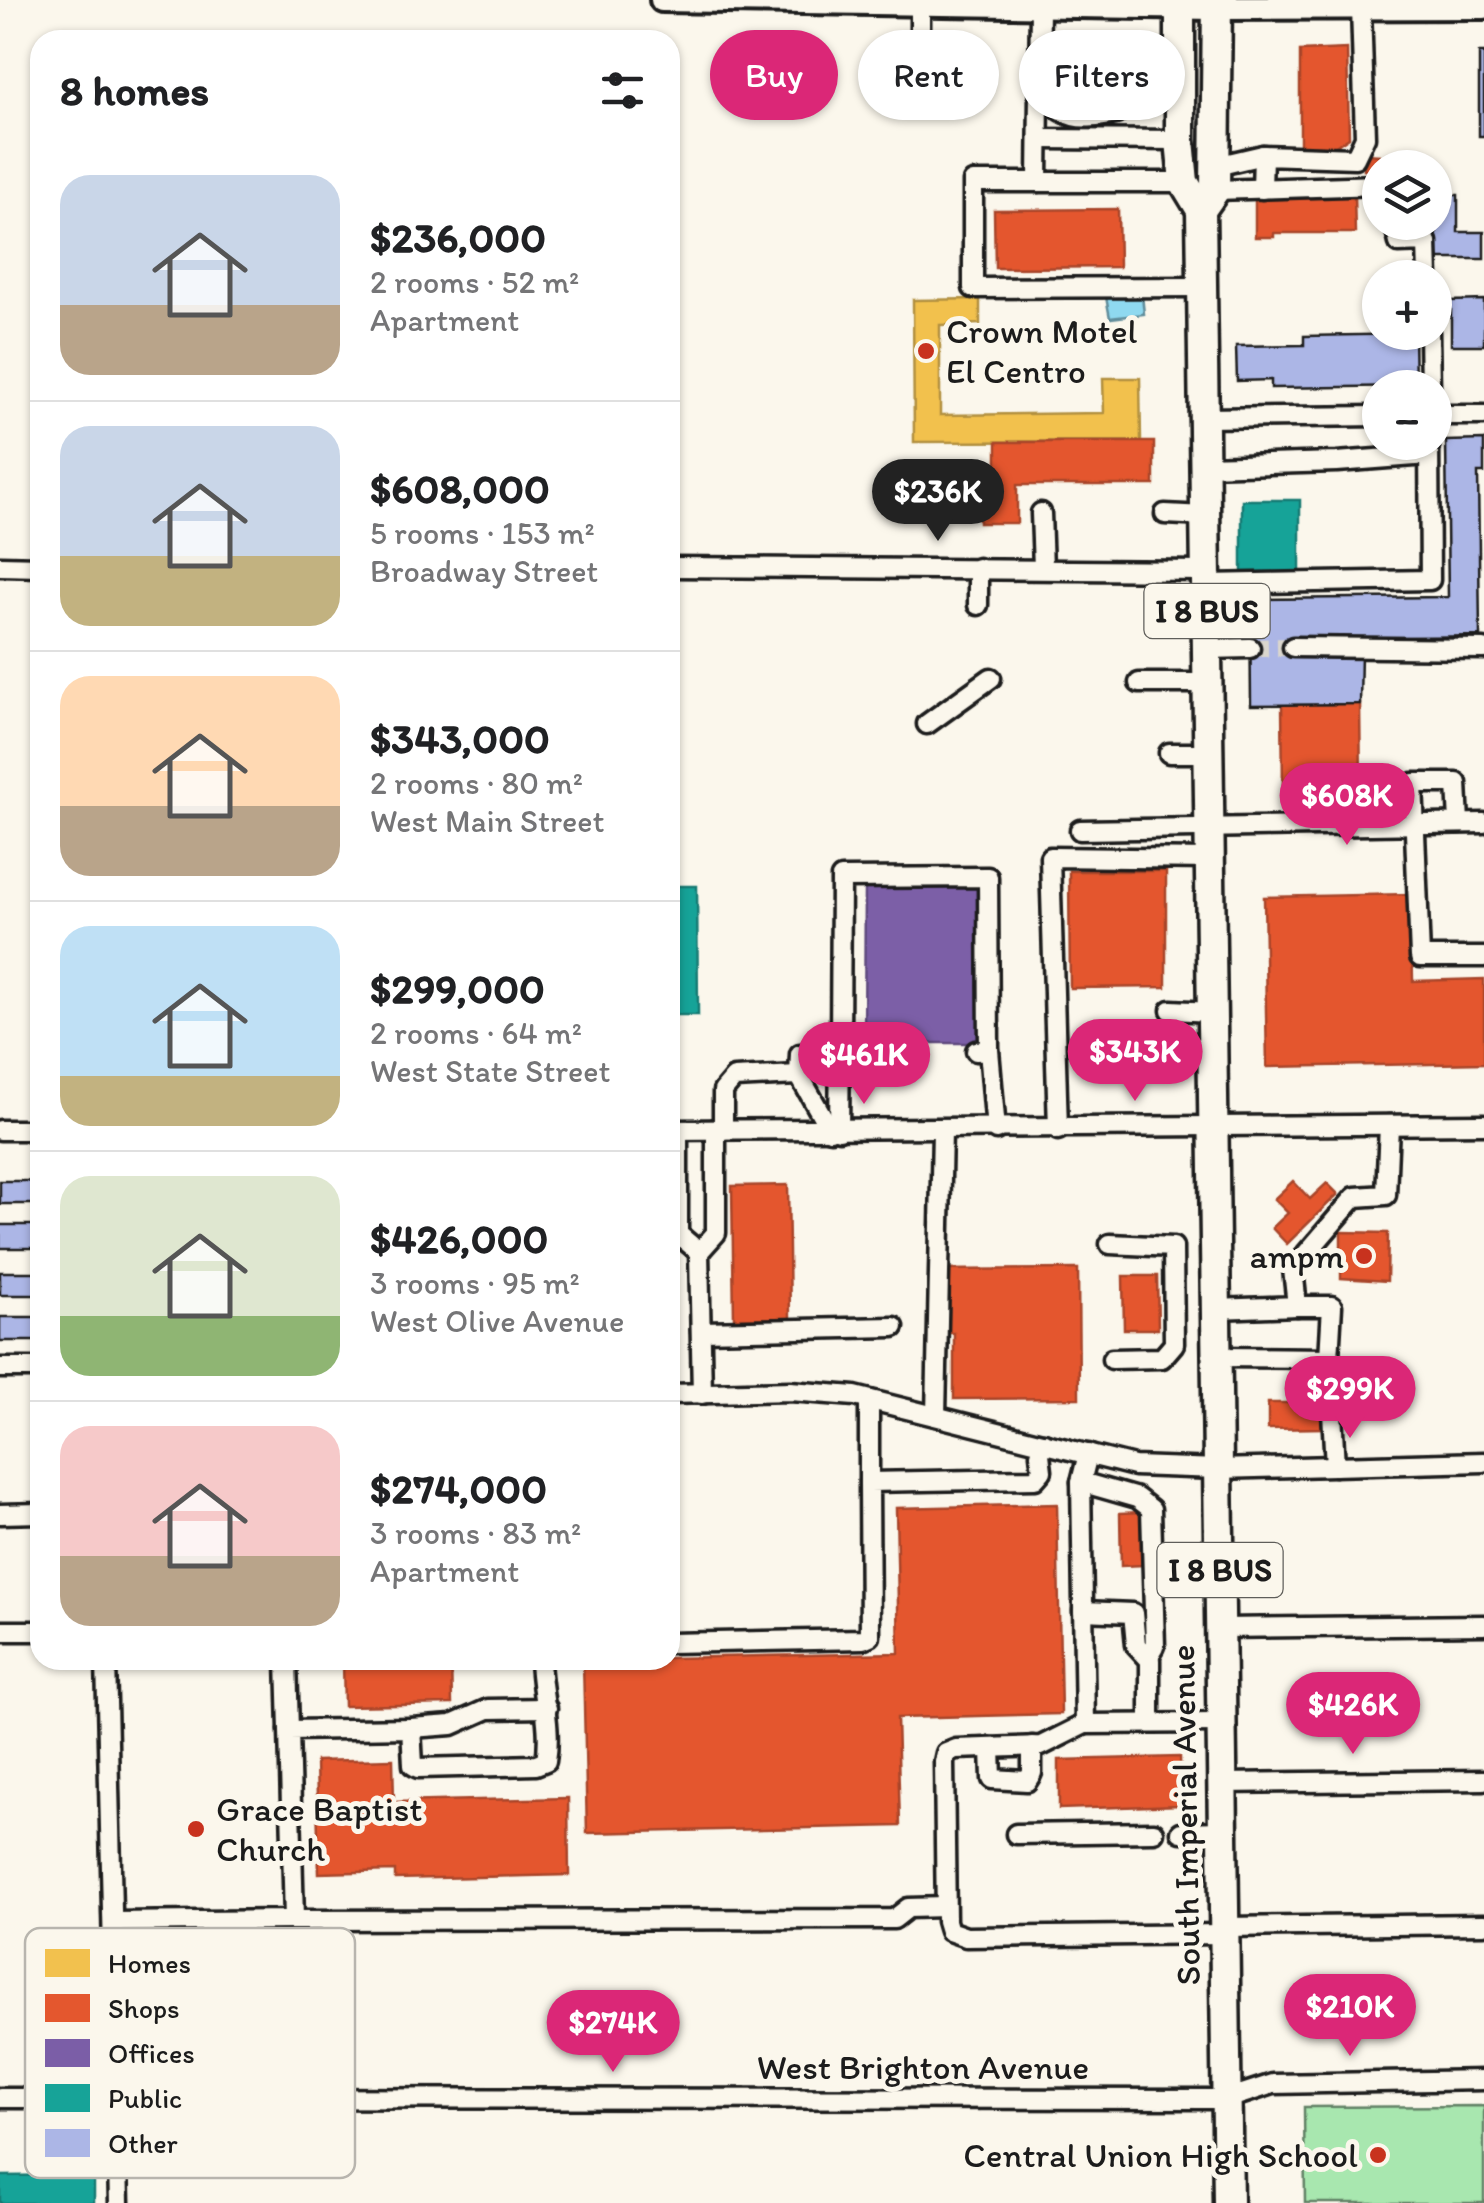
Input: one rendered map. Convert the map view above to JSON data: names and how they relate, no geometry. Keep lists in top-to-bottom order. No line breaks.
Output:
{"streets":{"highway":["I 8 BUS","South Imperial Avenue"],"street":["West Brighton Avenue"]},"crossings":[["I 8 BUS","South Imperial Avenue"],["South Imperial Avenue","West Brighton Avenue"]],"places":["Crown Motel El Centro","ampm","Grace Baptist Church","Central Union High School"],"legend":["Homes","Shops","Offices","Public","Other"],"page":{"chip":["Buy","Rent","Filters"],"heading":"8 homes","map_buttons":["+","−"],"list":[{"name":"$236,000","note":"2 rooms · 52 m² · Apartment"},{"name":"$608,000","note":"5 rooms · 153 m² · Broadway Street"},{"name":"$343,000","note":"2 rooms · 80 m² · West Main Street"},{"name":"$299,000","note":"2 rooms · 64 m² · West State Street"},{"name":"$426,000","note":"3 rooms · 95 m² · West Olive Avenue"},{"name":"$274,000","note":"3 rooms · 83 m² · Apartment"}],"price":["$236K","$608K","$343K","$461K","$299K","$426K","$210K","$274K"]}}
